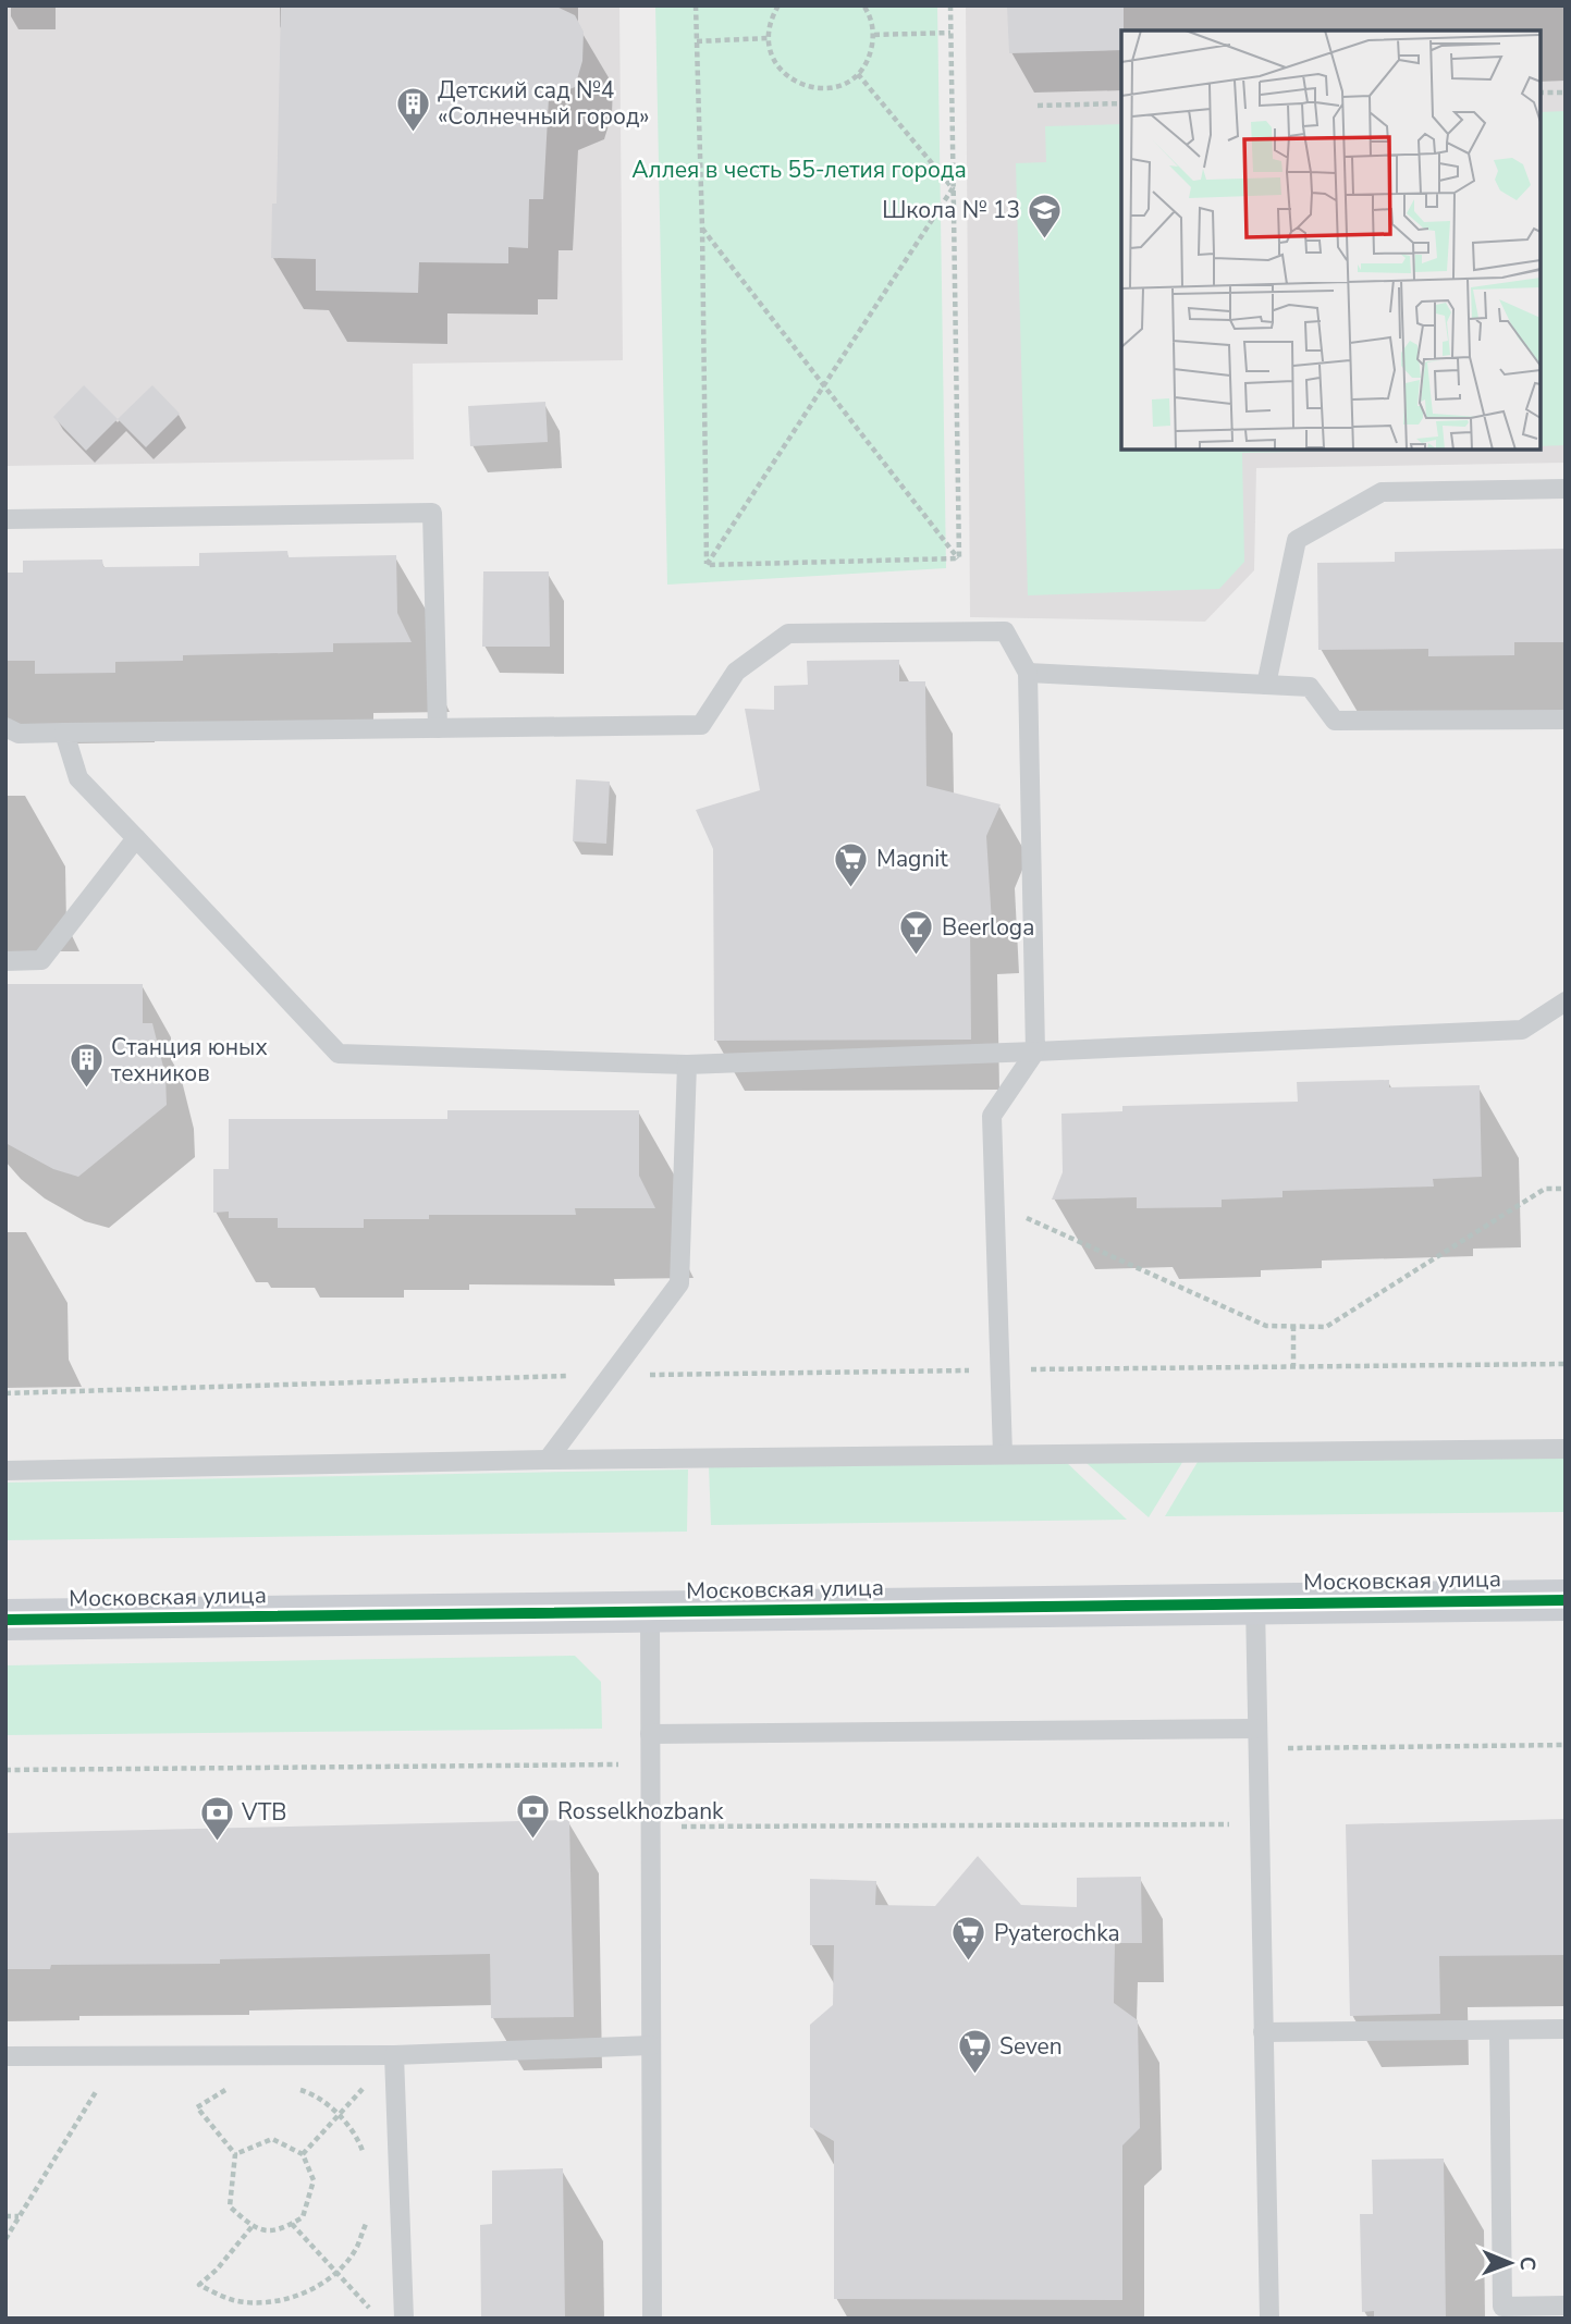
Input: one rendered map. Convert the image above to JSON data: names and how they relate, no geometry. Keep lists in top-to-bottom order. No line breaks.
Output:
{"streets":{"street":["Московская улица"]},"parks":["Аллея в честь 55-летия города"],"places":{"building":["Детский сад №4 «Солнечный город»","Станция юных техников"],"school or university":["Школа № 13"],"supermarket":["Magnit","Pyaterochka","Seven"],"bar":["Beerloga"],"bank":["Rosselkhozbank","VTB"]},"north":"right"}
